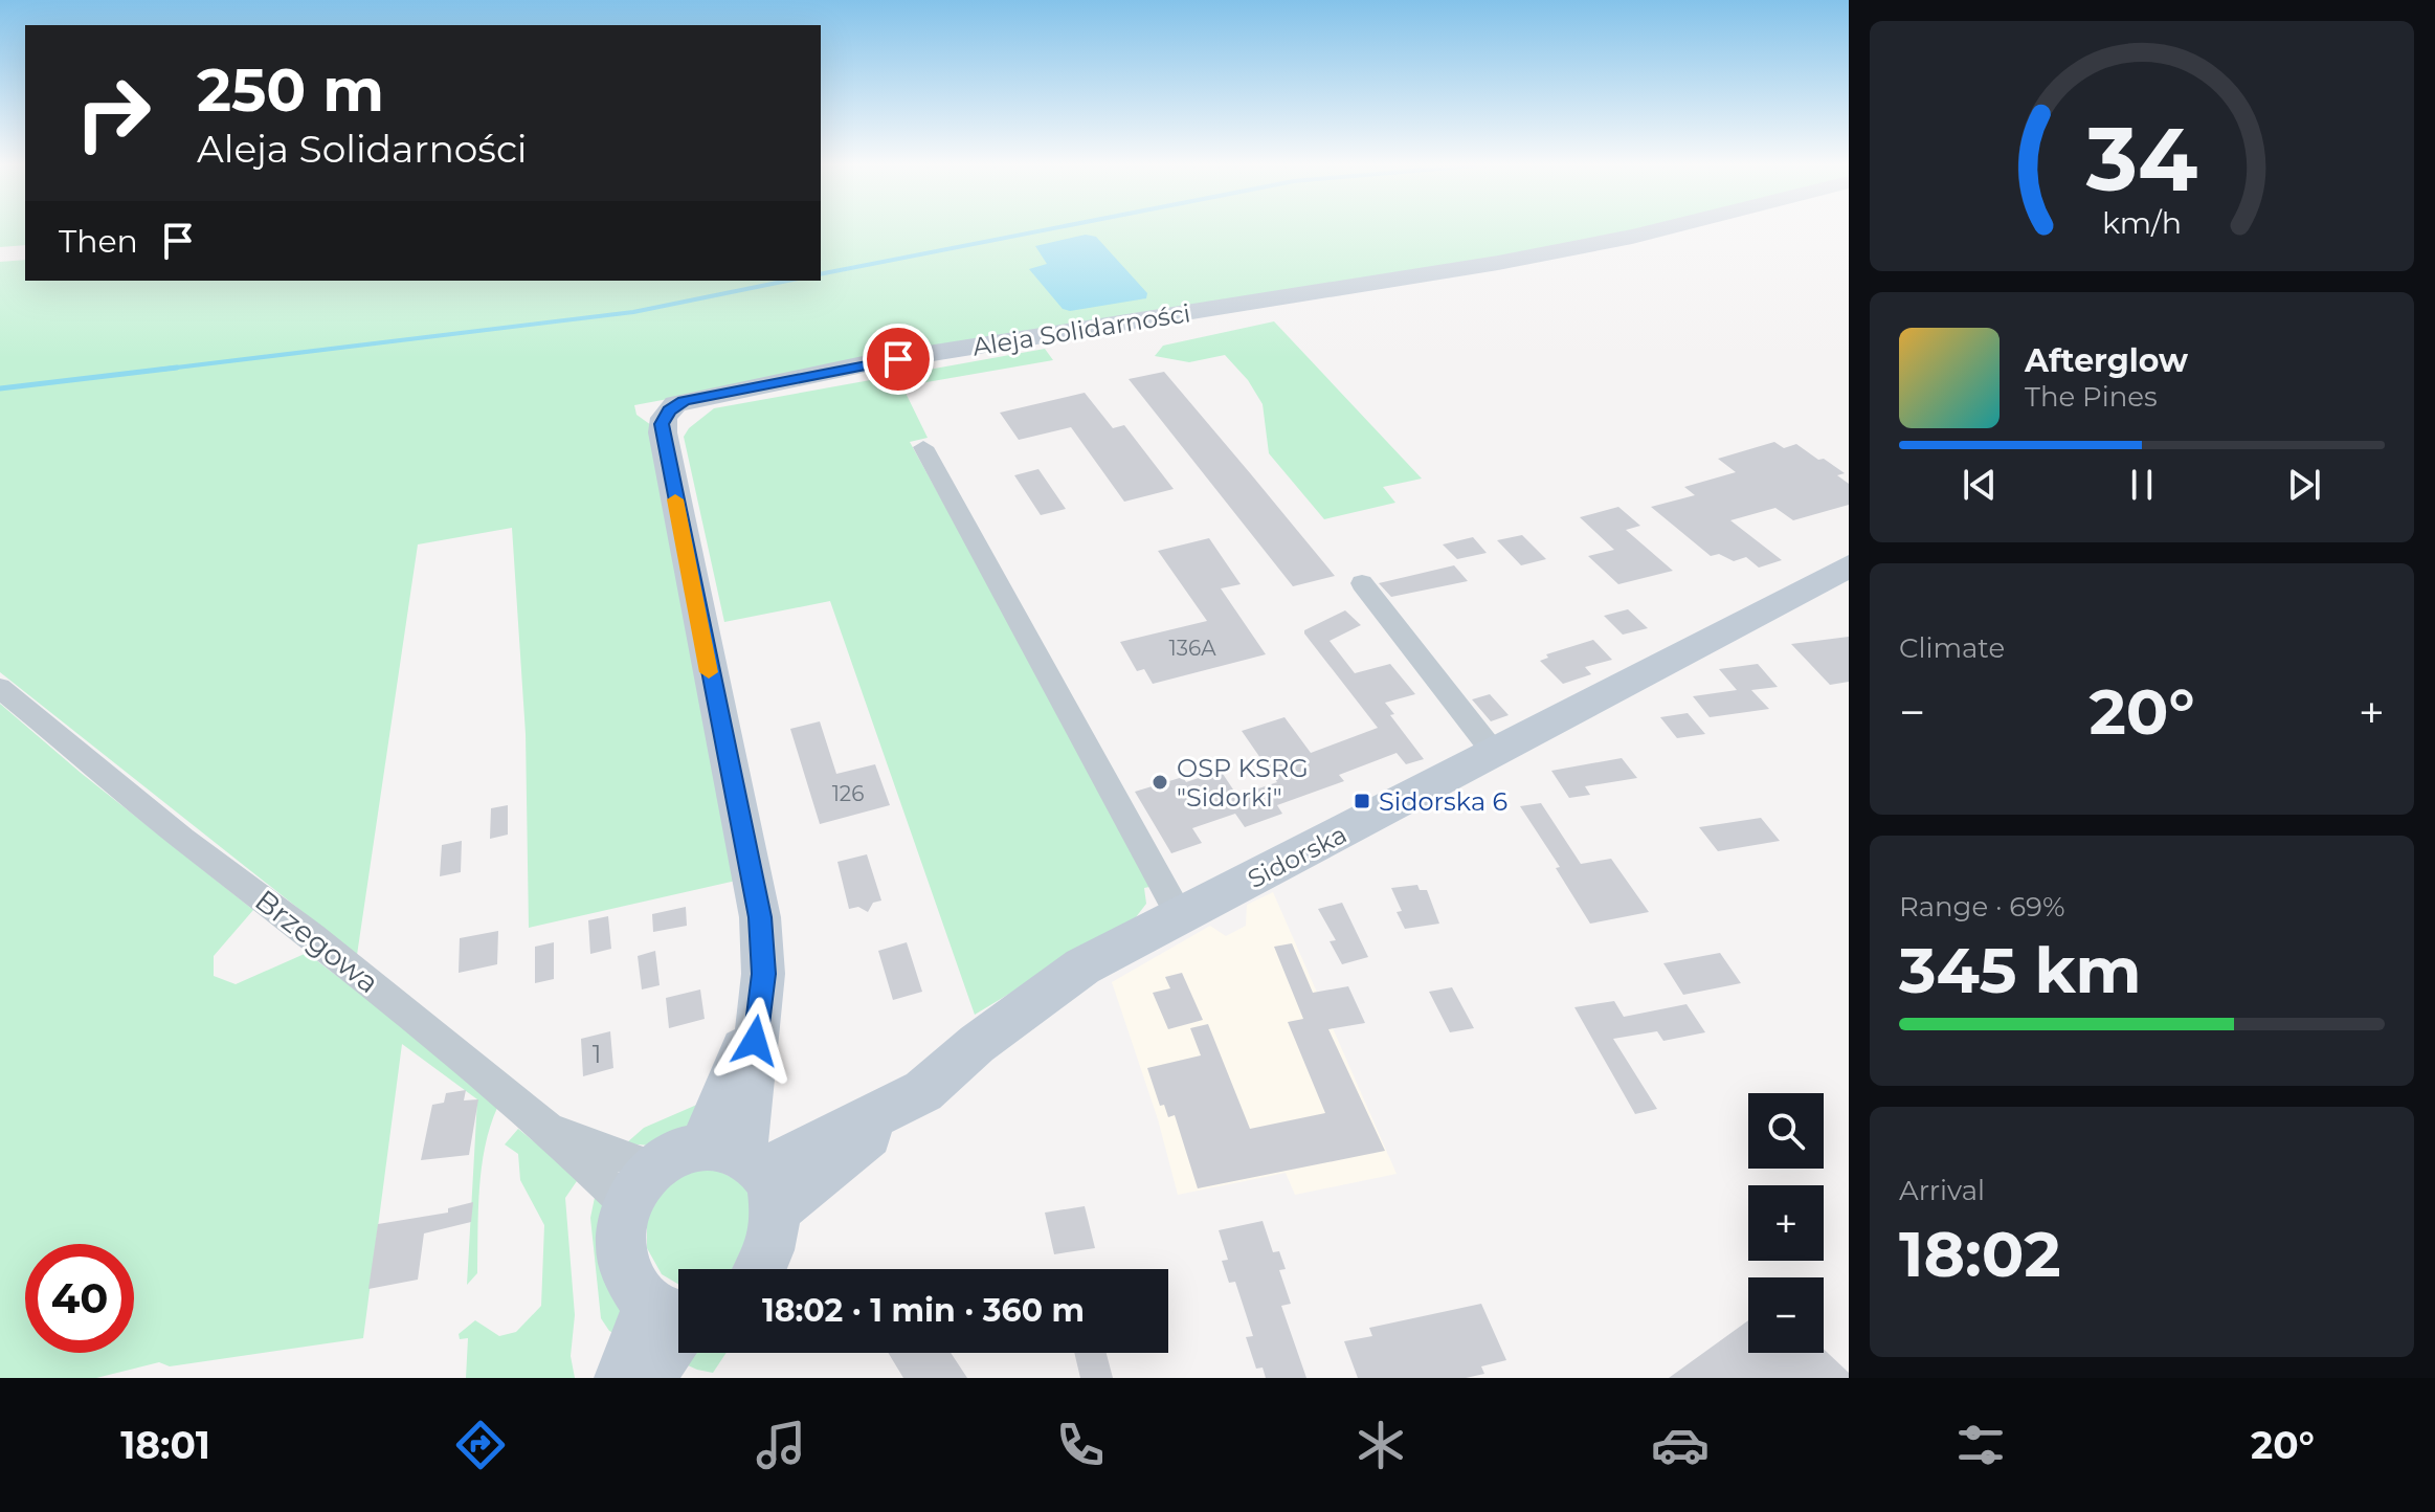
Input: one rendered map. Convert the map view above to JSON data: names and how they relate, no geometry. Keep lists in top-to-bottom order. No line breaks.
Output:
{"streets":{"street":["Aleja Solidarności","Sidorska","Brzegowa"]},"crossings":[["Aleja Solidarności","Sidorska"],["Sidorska","Brzegowa"]],"places":{"other":["OSP KSRG \"Sidorki\""],"transit":["Sidorska 6"]},"house_numbers":["136A","126","1"],"page":{"turn":["250 m","Aleja Solidarności"],"then":"Then","song":["Afterglow","The Pines"],"tile":["Climate",["Range · 69%","345 km"],["Arrival","18:02"]],"heat":["−","20°","+"],"map_buttons":["+","−"],"limit":"40","trip":"18:02 · 1 min · 360 m","tabs":["18:01","20°"],"gauge":["34","km/h"]}}
